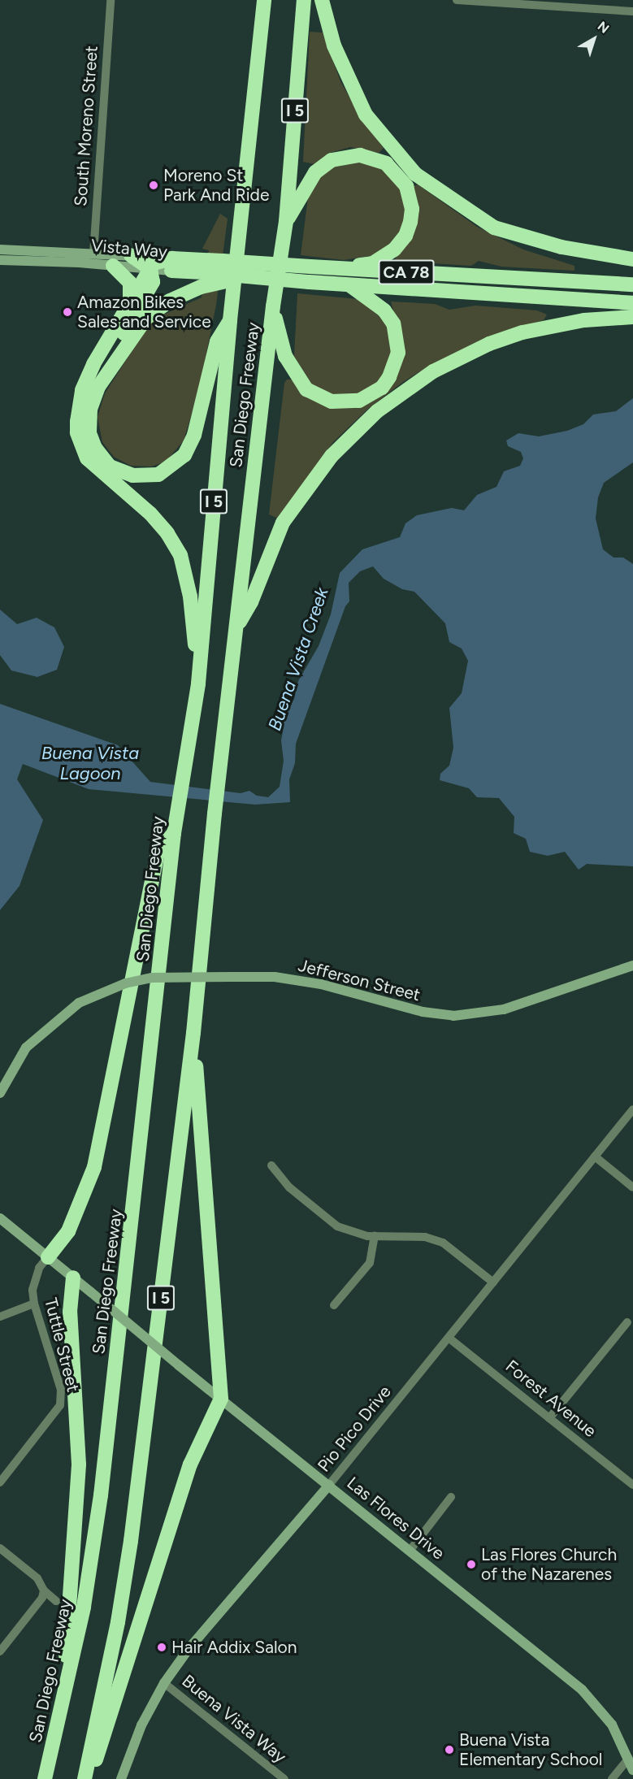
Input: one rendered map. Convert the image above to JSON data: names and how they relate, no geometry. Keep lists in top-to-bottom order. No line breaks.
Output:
{"streets":{"highway":["I 5","Vista Way","CA 78","San Diego Freeway"],"street":["South Moreno Street","Jefferson Street","Tuttle Street","Forest Avenue","Pio Pico Drive","Las Flores Drive","Buena Vista Way"]},"crossings":[["South Moreno Street","Vista Way"],["Vista Way","CA 78"],["Tuttle Street","Las Flores Drive"],["Forest Avenue","Pio Pico Drive"],["Pio Pico Drive","Las Flores Drive"],["Pio Pico Drive","Buena Vista Way"]],"water":["Buena Vista Creek","Buena Vista Lagoon"],"places":["Moreno St Park And Ride","Amazon Bikes Sales and Service","Las Flores Church of the Nazarenes","Hair Addix Salon","Buena Vista Elementary School"],"north":"top right"}
